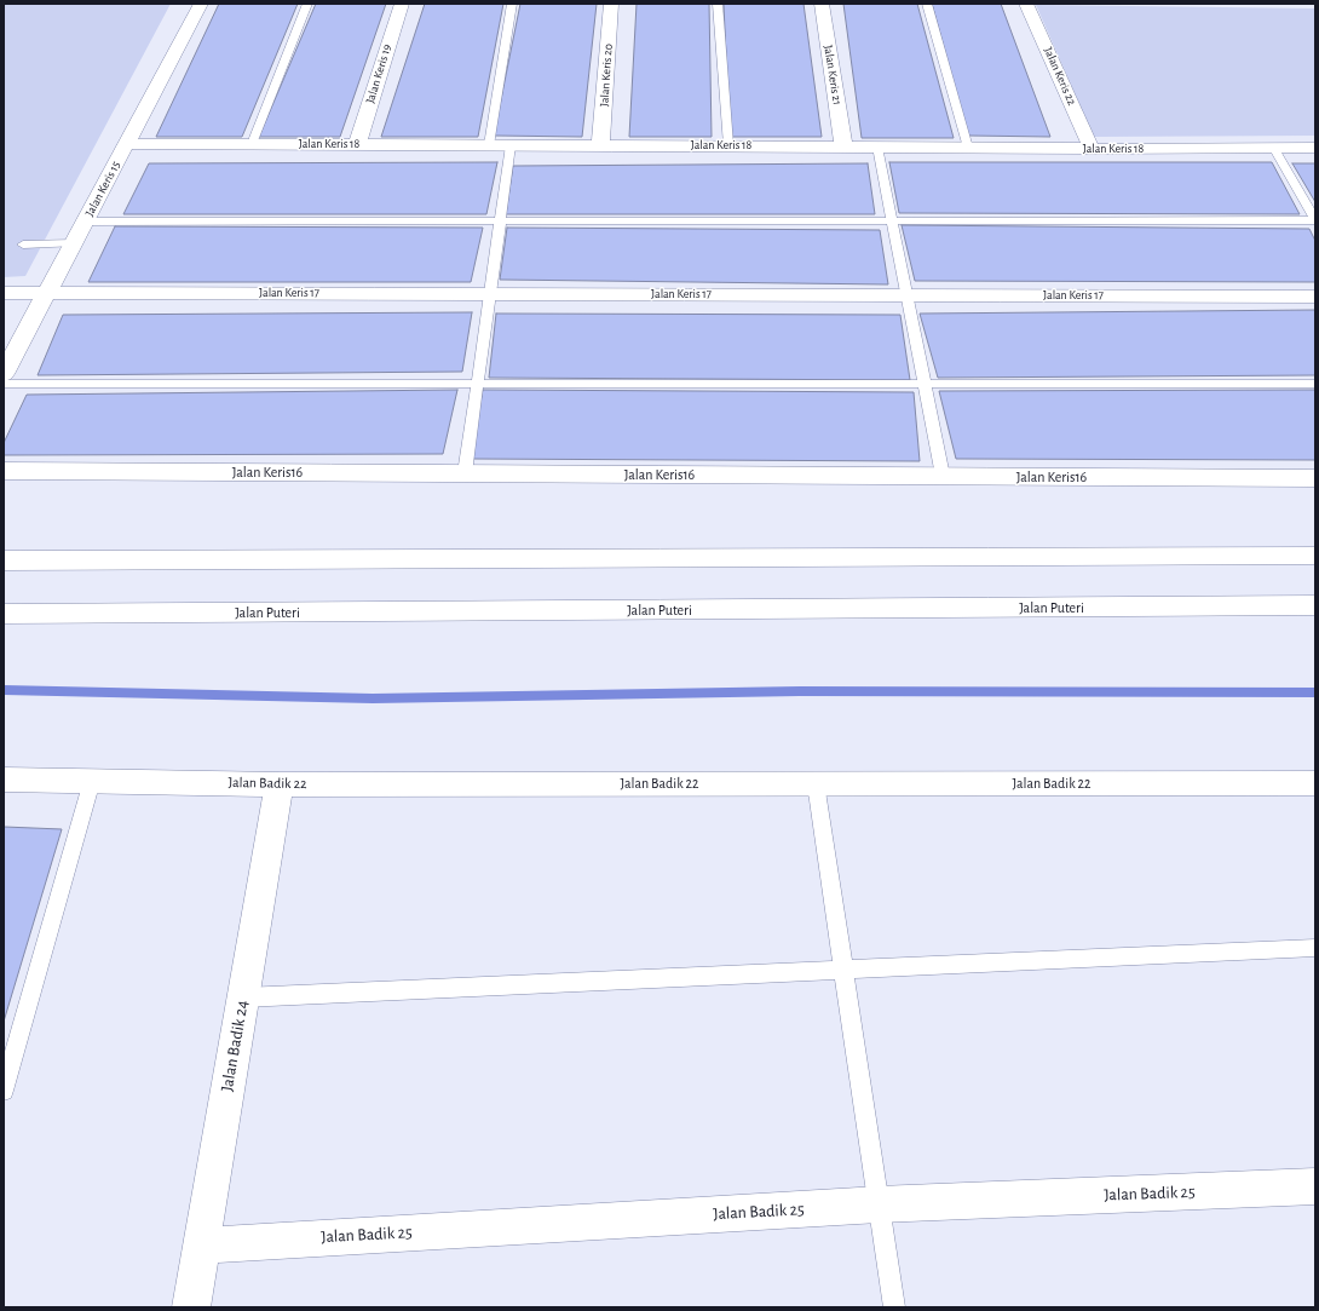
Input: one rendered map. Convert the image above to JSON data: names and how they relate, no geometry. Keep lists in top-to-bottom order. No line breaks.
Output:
{"streets":{"street":["Jalan Keris 19","Jalan Keris 20","Jalan Keris 21","Jalan Keris 22","Jalan Keris 18","Jalan Keris 15","Jalan Keris 17","Jalan Keris16","Jalan Puteri","Jalan Badik 22","Jalan Badik 24","Jalan Badik 25"]},"crossings":[["Jalan Keris 19","Jalan Keris 18"],["Jalan Keris 20","Jalan Keris 18"],["Jalan Keris 21","Jalan Keris 18"],["Jalan Keris 22","Jalan Keris 18"],["Jalan Keris 18","Jalan Keris 15"],["Jalan Keris 15","Jalan Keris 17"],["Jalan Badik 22","Jalan Badik 24"],["Jalan Badik 24","Jalan Badik 25"]]}
